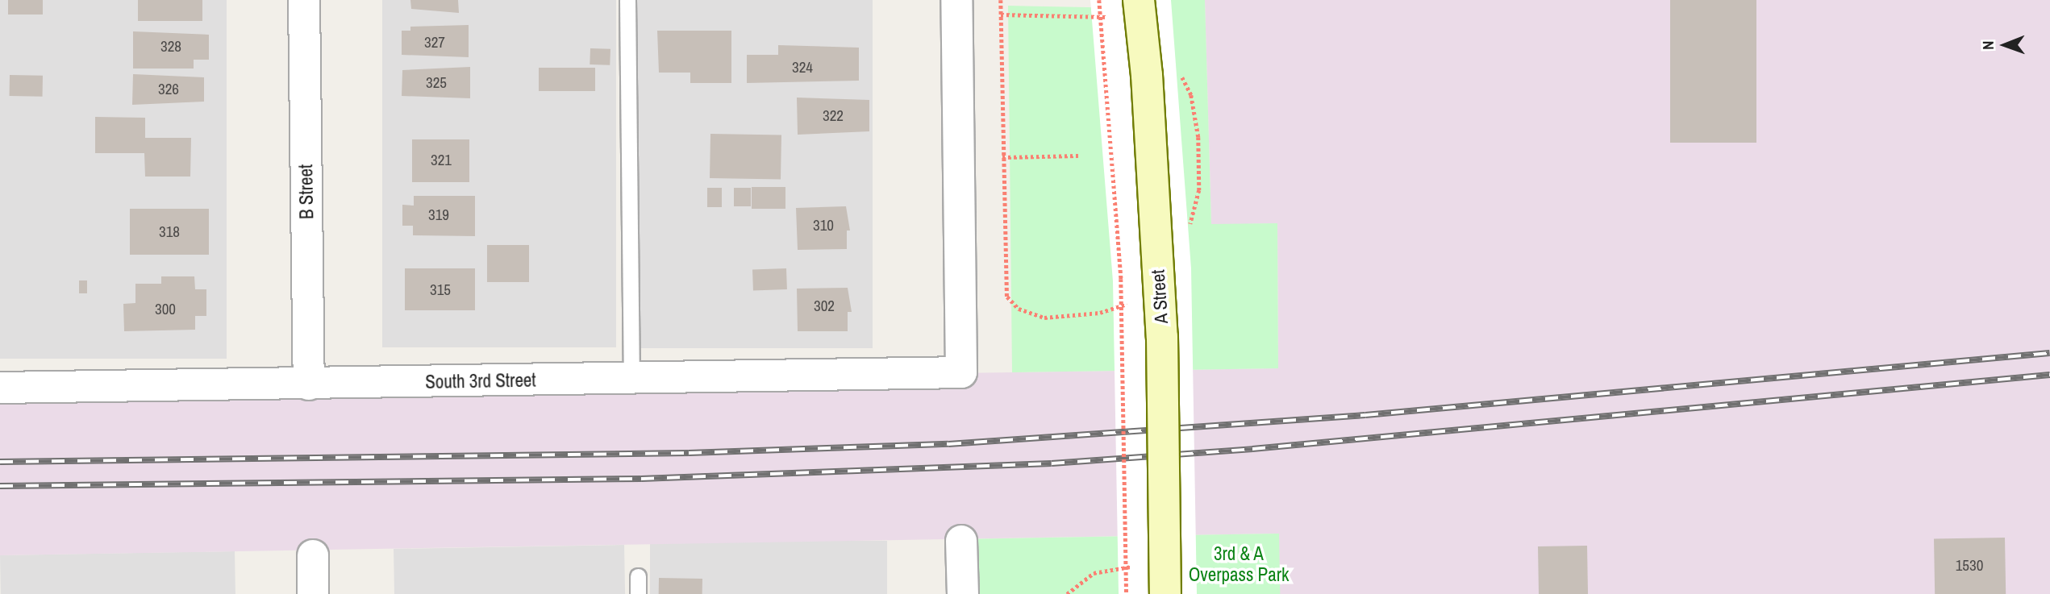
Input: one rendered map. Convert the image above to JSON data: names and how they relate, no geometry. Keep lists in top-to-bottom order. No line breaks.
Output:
{"streets":{"main road":["A Street"],"street":["B Street","South 3rd Street"]},"crossings":[["B Street","South 3rd Street"]],"parks":["3rd & A Overpass Park"],"house_numbers":["327","328","324","325","326","322","321","319","310","318","315","302","300","1530"],"north":"left"}
